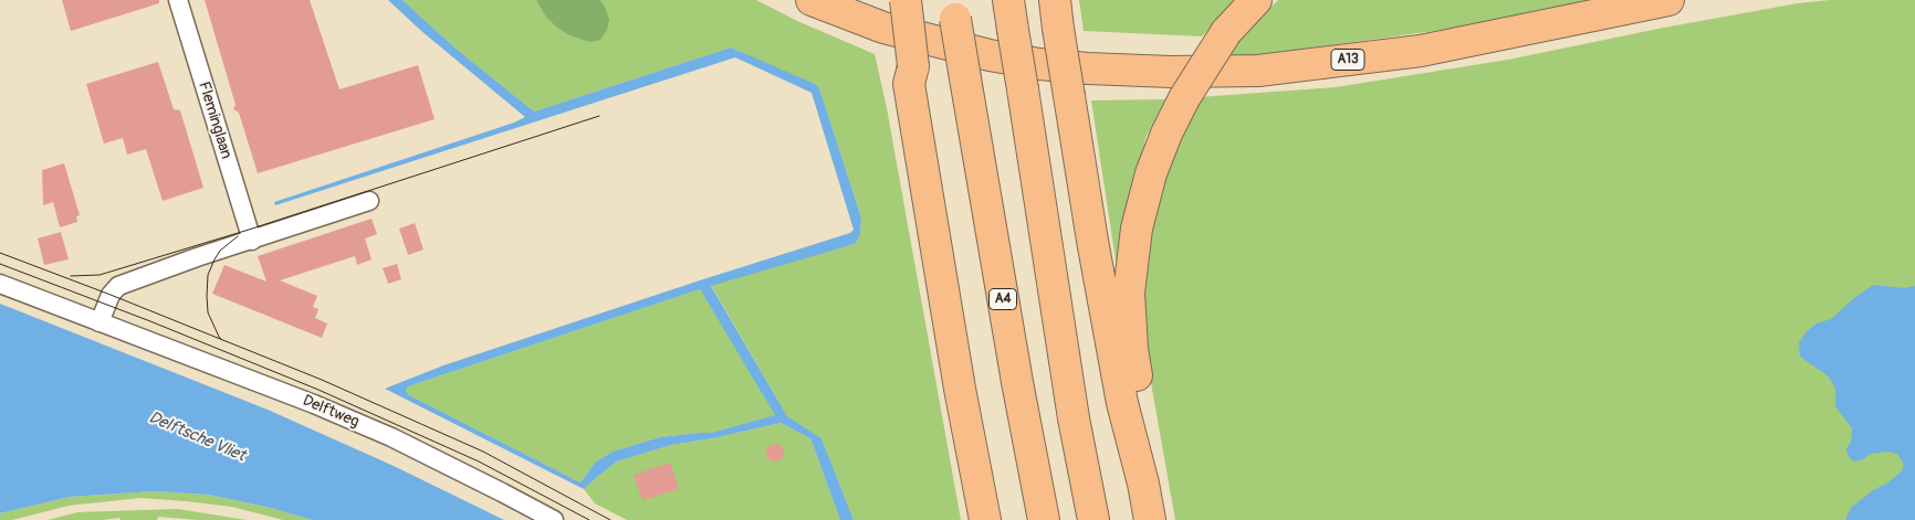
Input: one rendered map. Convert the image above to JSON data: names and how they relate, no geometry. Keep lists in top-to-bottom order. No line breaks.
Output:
{"streets":{"highway":["A13","A4"],"street":["Fleminglaan","Delftweg"]},"water":["Delftsche Vliet"]}
